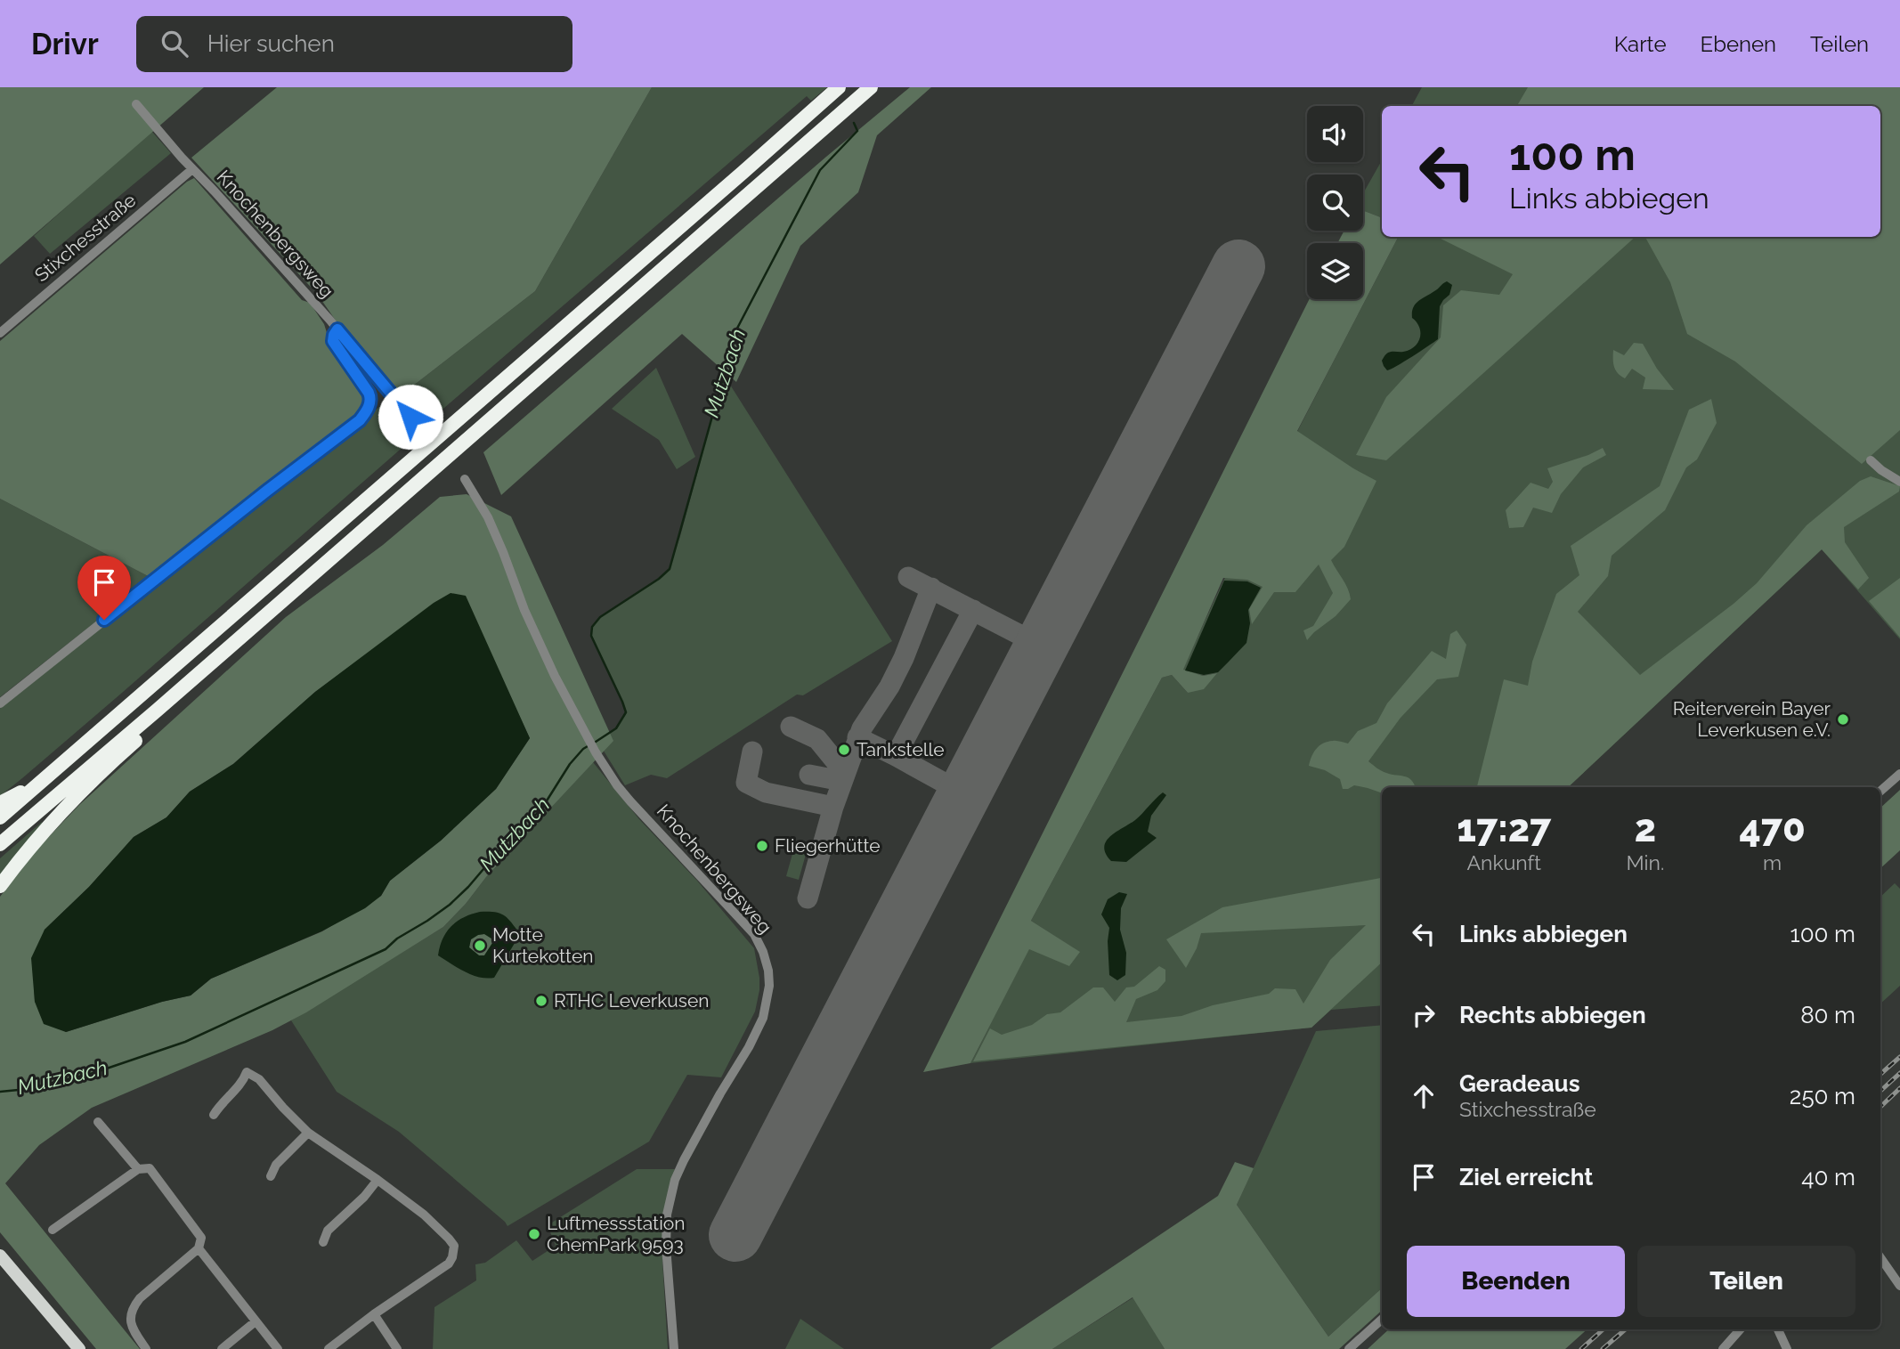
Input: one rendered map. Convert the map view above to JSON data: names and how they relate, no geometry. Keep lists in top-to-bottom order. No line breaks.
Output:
{"streets":{"street":["Knochenbergsweg","Stixchesstraße"]},"crossings":[["Knochenbergsweg","Stixchesstraße"]],"water":["Mutzbach"],"places":["Reiterverein Bayer Leverkusen e.V.","Tankstelle","Fliegerhütte","Motte Kurtekotten","RTHC Leverkusen","Luftmessstation ChemPark 9593"],"page":{"header":"Drivr","search":"Hier suchen","nav":["Karte","Ebenen","Teilen"],"turn":["100 m","Links abbiegen"],"eta":["17:27","Ankunft","2","Min.","470","m"],"list":[{"name":"Links abbiegen","value":"100 m"},{"name":"Rechts abbiegen","value":"80 m"},{"name":"Geradeaus","note":"Stixchesstraße","value":"250 m"},{"name":"Ziel erreicht","value":"40 m"}],"buttons":["Beenden","Teilen"]}}
